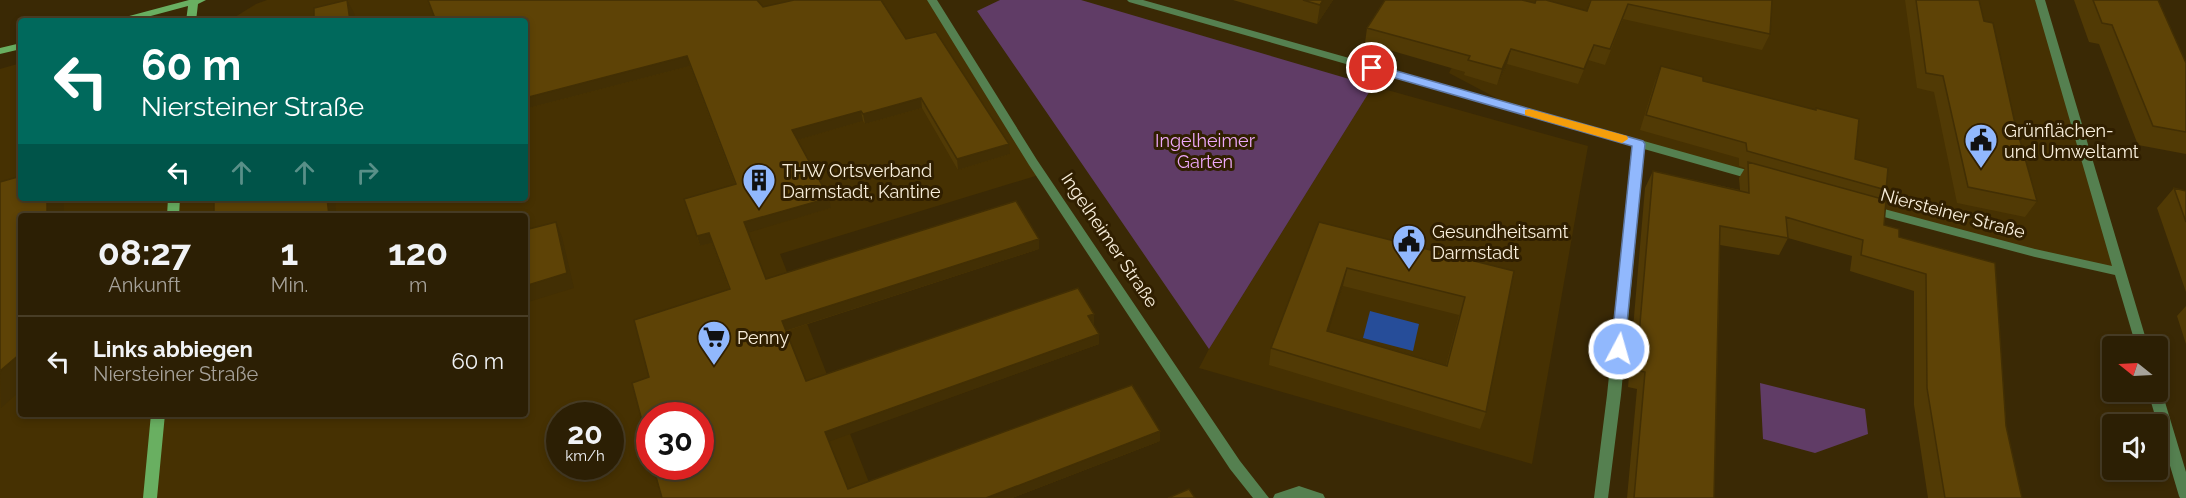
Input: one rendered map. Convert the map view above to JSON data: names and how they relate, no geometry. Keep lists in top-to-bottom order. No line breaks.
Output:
{"streets":{"street":["Niersteiner Straße","Ingelheimer Straße"]},"parks":["Ingelheimer Garten"],"places":{"public building":["Grünflächen- und Umweltamt","Gesundheitsamt Darmstadt"],"building":["THW Ortsverband Darmstadt, Kantine"],"supermarket":["Penny"]},"north":"left","page":{"turn":["60 m","Niersteiner Straße"],"eta":["08:27","Ankunft","1","Min.","120","m"],"list":[{"name":"Links abbiegen","note":"Niersteiner Straße","value":"60 m"}],"speed":"20 km/h","limit":"30"}}
